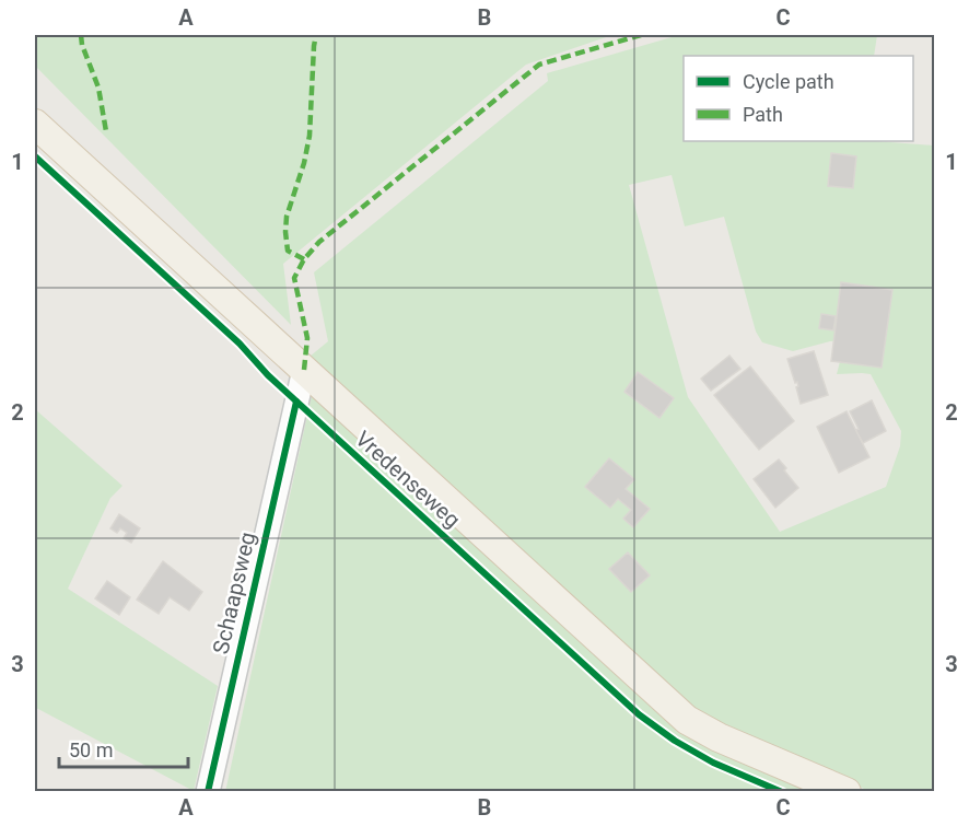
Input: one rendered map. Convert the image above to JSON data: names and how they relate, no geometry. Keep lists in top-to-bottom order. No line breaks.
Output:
{"streets":{"main road":["Vredenseweg"],"street":["Schaapsweg"]},"crossings":[["Vredenseweg","Schaapsweg"]],"legend":["Cycle path","Path"],"scale_bar":"50 m","grid":{"columns":["A","B","C"],"rows":["1","2","3"]}}
